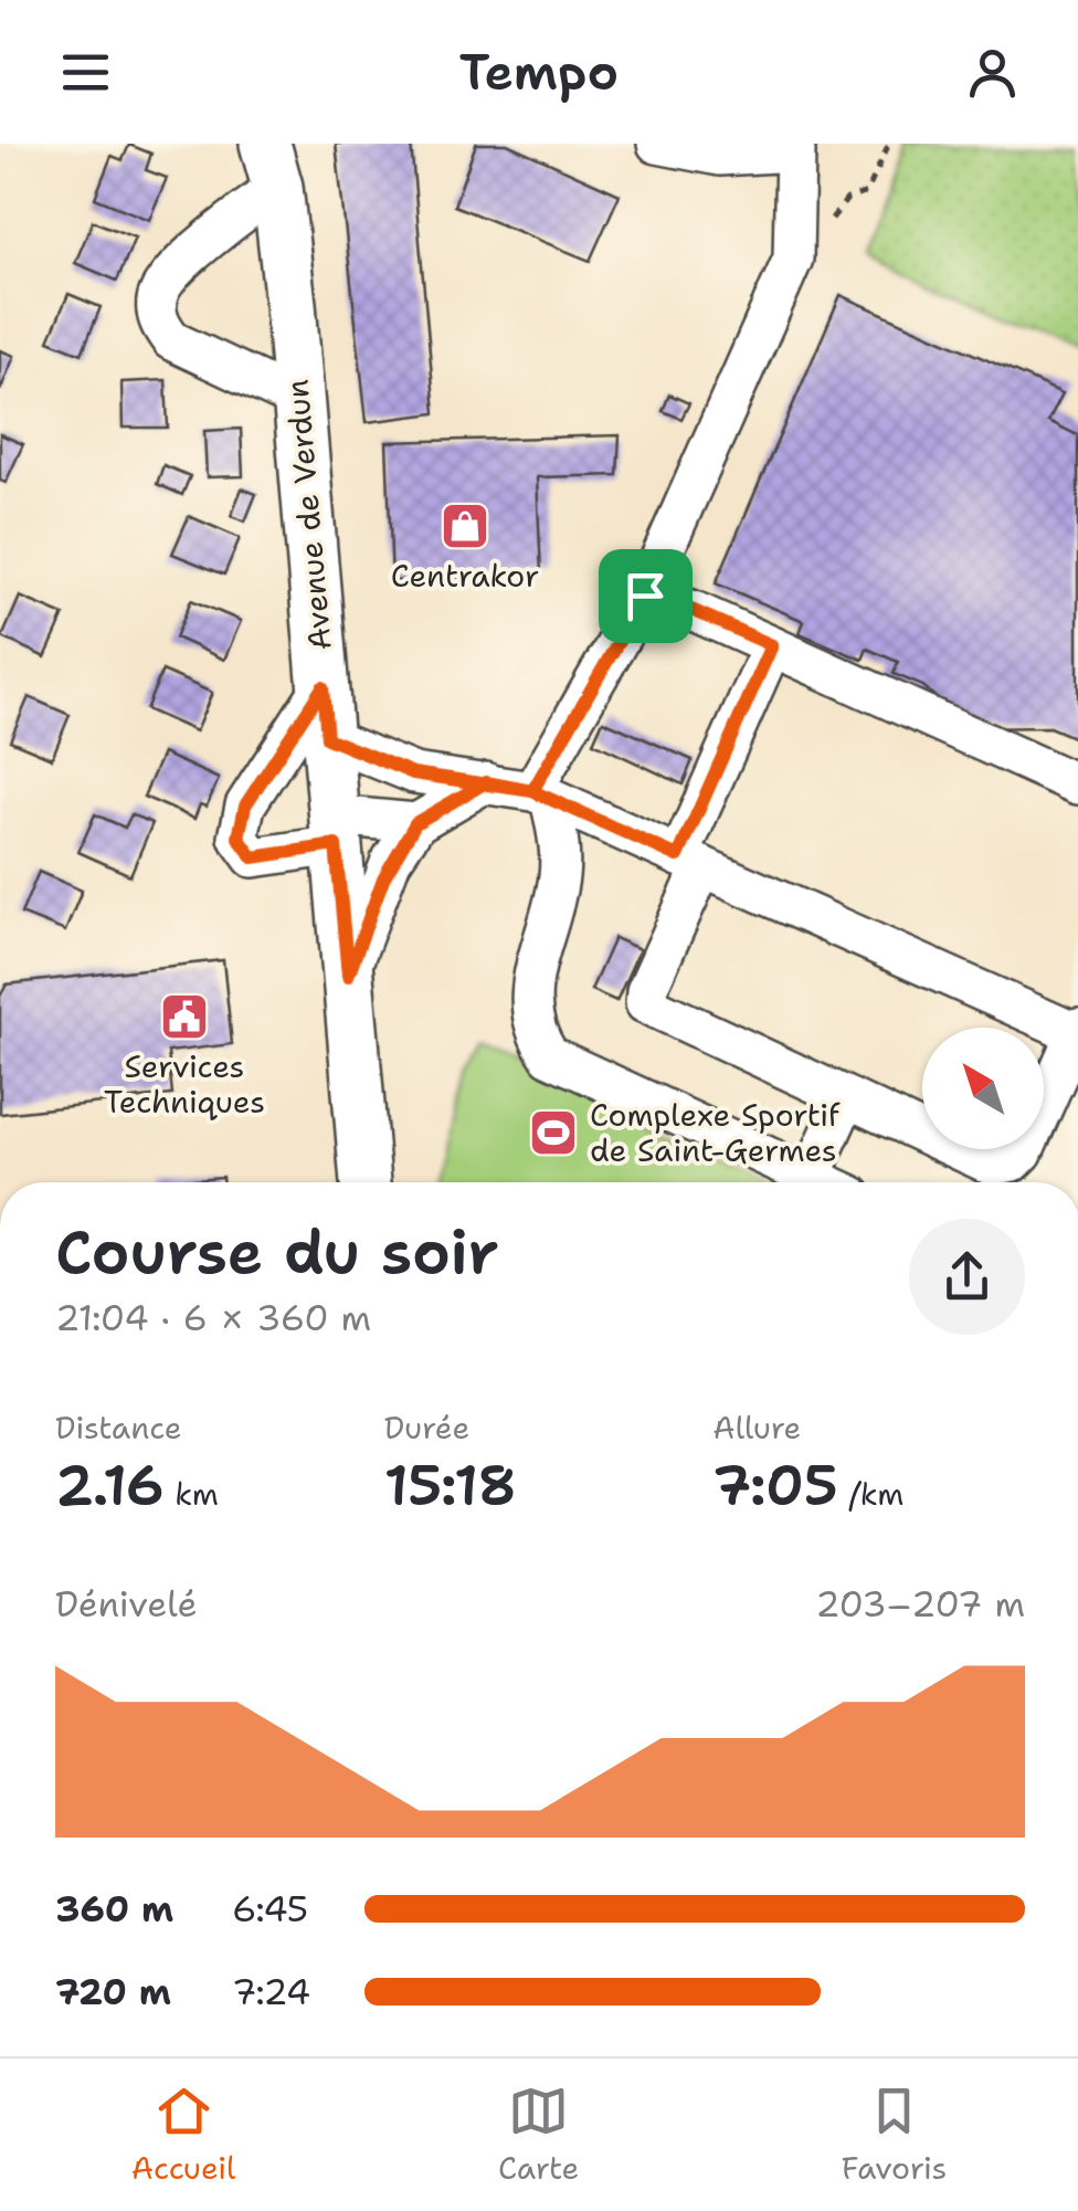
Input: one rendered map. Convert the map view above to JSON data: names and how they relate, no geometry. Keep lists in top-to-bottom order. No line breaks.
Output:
{"streets":{"main road":["Avenue de Verdun"]},"places":{"shop":["Centrakor"],"public building":["Services Techniques"],"sports":["Complexe Sportif de Saint-Germes"]},"north":"top left","page":{"header":"Tempo","heading":["Course du soir","21:04 · 6 × 360 m"],"stats":[["Distance","2.16 km"],["Durée","15:18"],["Allure","7:05 /km"]],"chart":["Dénivelé","203–207 m"],"list":[{"name":"360 m","note":"6:45"},{"name":"720 m","note":"7:24"}],"tabs":["Accueil","Carte","Favoris"]}}
